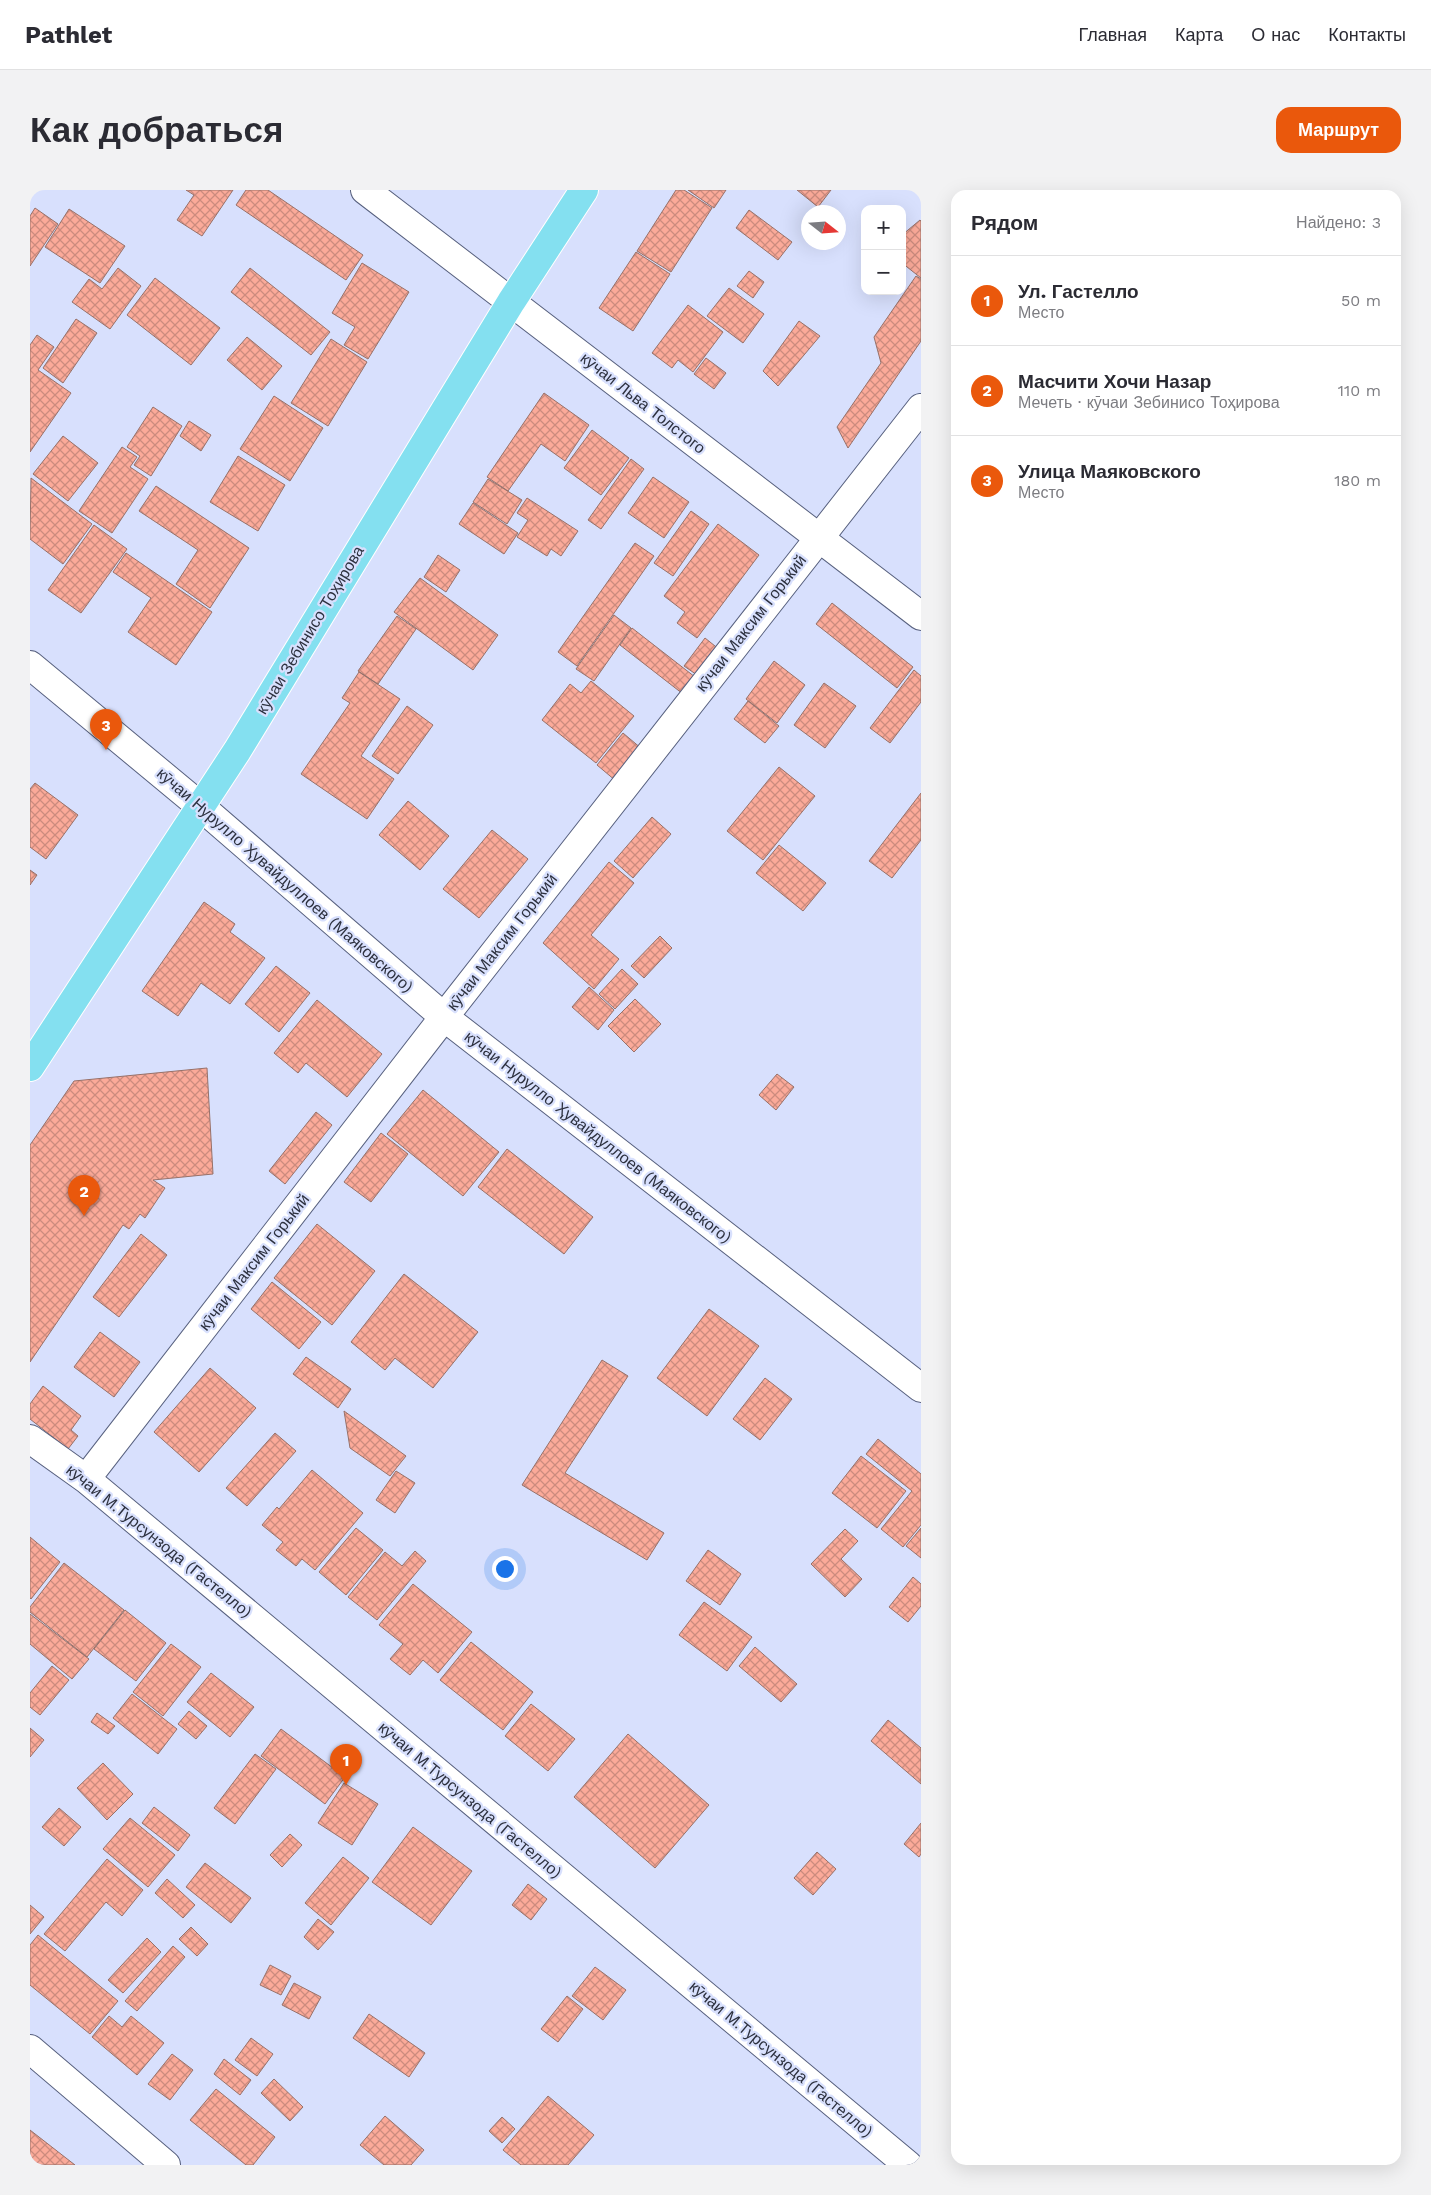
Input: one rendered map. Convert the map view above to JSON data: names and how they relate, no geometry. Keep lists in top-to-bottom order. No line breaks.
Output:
{"streets":{"main road":["кӯчаи Зебинисо Тоҳирова"],"street":["кӯчаи Льва Толстого","кӯчаи Максим Горький","кӯчаи Нурулло Ҳувайдуллоев (Маяковского)","кӯчаи М.Турсунзода (Гастелло)"]},"crossings":[["кӯчаи Льва Толстого","кӯчаи Максим Горький"],["кӯчаи Льва Толстого","кӯчаи Зебинисо Тоҳирова"],["кӯчаи Максим Горький","кӯчаи Нурулло Ҳувайдуллоев (Маяковского)"],["кӯчаи Максим Горький","кӯчаи М.Турсунзода (Гастелло)"],["кӯчаи Зебинисо Тоҳирова","кӯчаи Нурулло Ҳувайдуллоев (Маяковского)"]],"north":"right","page":{"header":"Pathlet","nav":["Главная","Карта","О нас","Контакты"],"buttons":"Маршрут","title":"Как добраться","heading":["Рядом","Найдено: 3"],"map_buttons":["+","−"],"list":[{"mark":"1","name":"Ул. Гастелло","note":"Место","value":"50 m"},{"mark":"2","name":"Масчити Хочи Назар","note":"Мечеть · кӯчаи Зебинисо Тоҳирова","value":"110 m"},{"mark":"3","name":"Улица Маяковского","note":"Место","value":"180 m"}],"pins":["3","2","1"]}}
